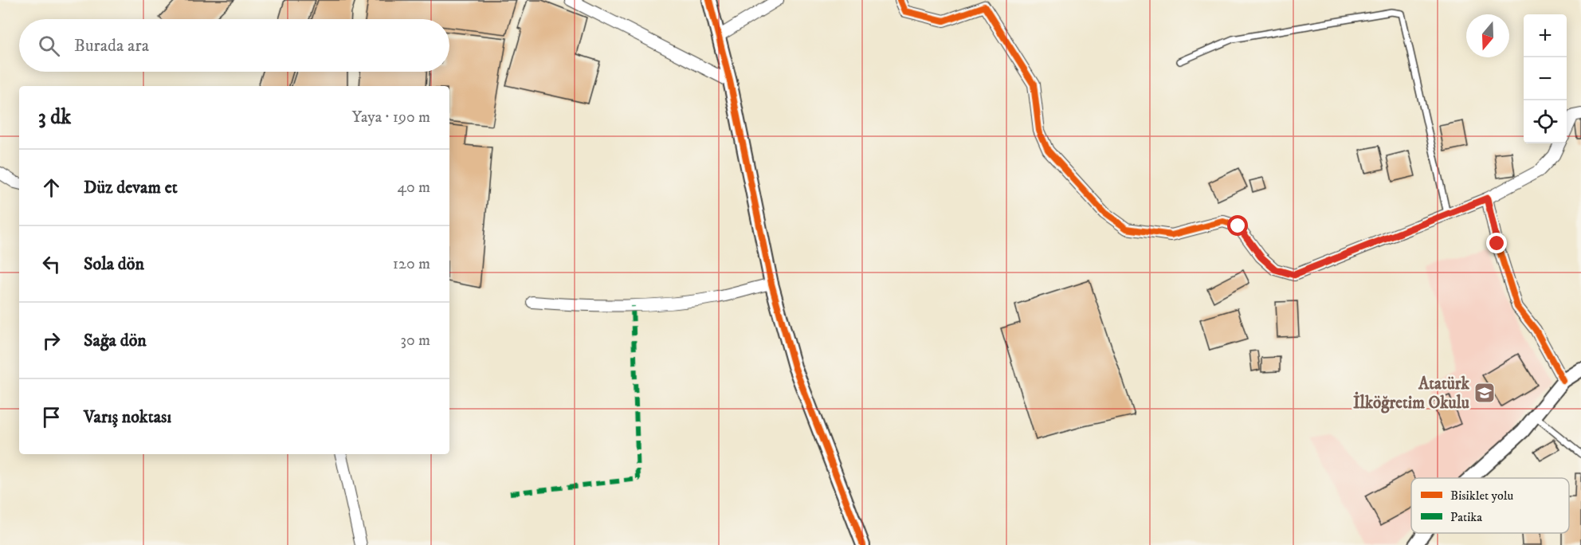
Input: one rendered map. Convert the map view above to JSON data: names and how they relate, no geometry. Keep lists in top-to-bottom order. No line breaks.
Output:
{"places":{"school or university":["Atatürk İlköğretim Okulu"]},"legend":["Bisiklet yolu","Patika"],"north":"bottom","page":{"map_buttons":["+","−"],"search":"Burada ara","heading":["3 dk","Yaya · 190 m"],"list":[["Düz devam et","40 m"],["Sola dön","120 m"],["Sağa dön","30 m"],"Varış noktası"]}}
